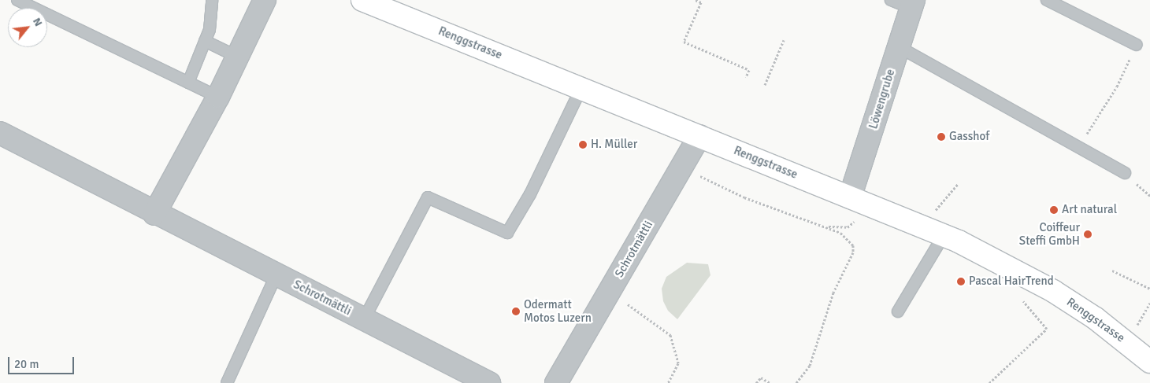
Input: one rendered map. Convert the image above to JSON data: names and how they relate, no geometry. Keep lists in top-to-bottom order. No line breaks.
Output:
{"streets":{"main road":["Renggstrasse"],"street":["Löwengrube","Schrotmättli"]},"crossings":[["Renggstrasse","Löwengrube"],["Renggstrasse","Schrotmättli"]],"places":["Gasshof","H. Müller","Art natural","Coiffeur Steffi GmbH","Pascal HairTrend","Odermatt Motos Luzern"],"scale_bar":"20 m","north":"top right"}
